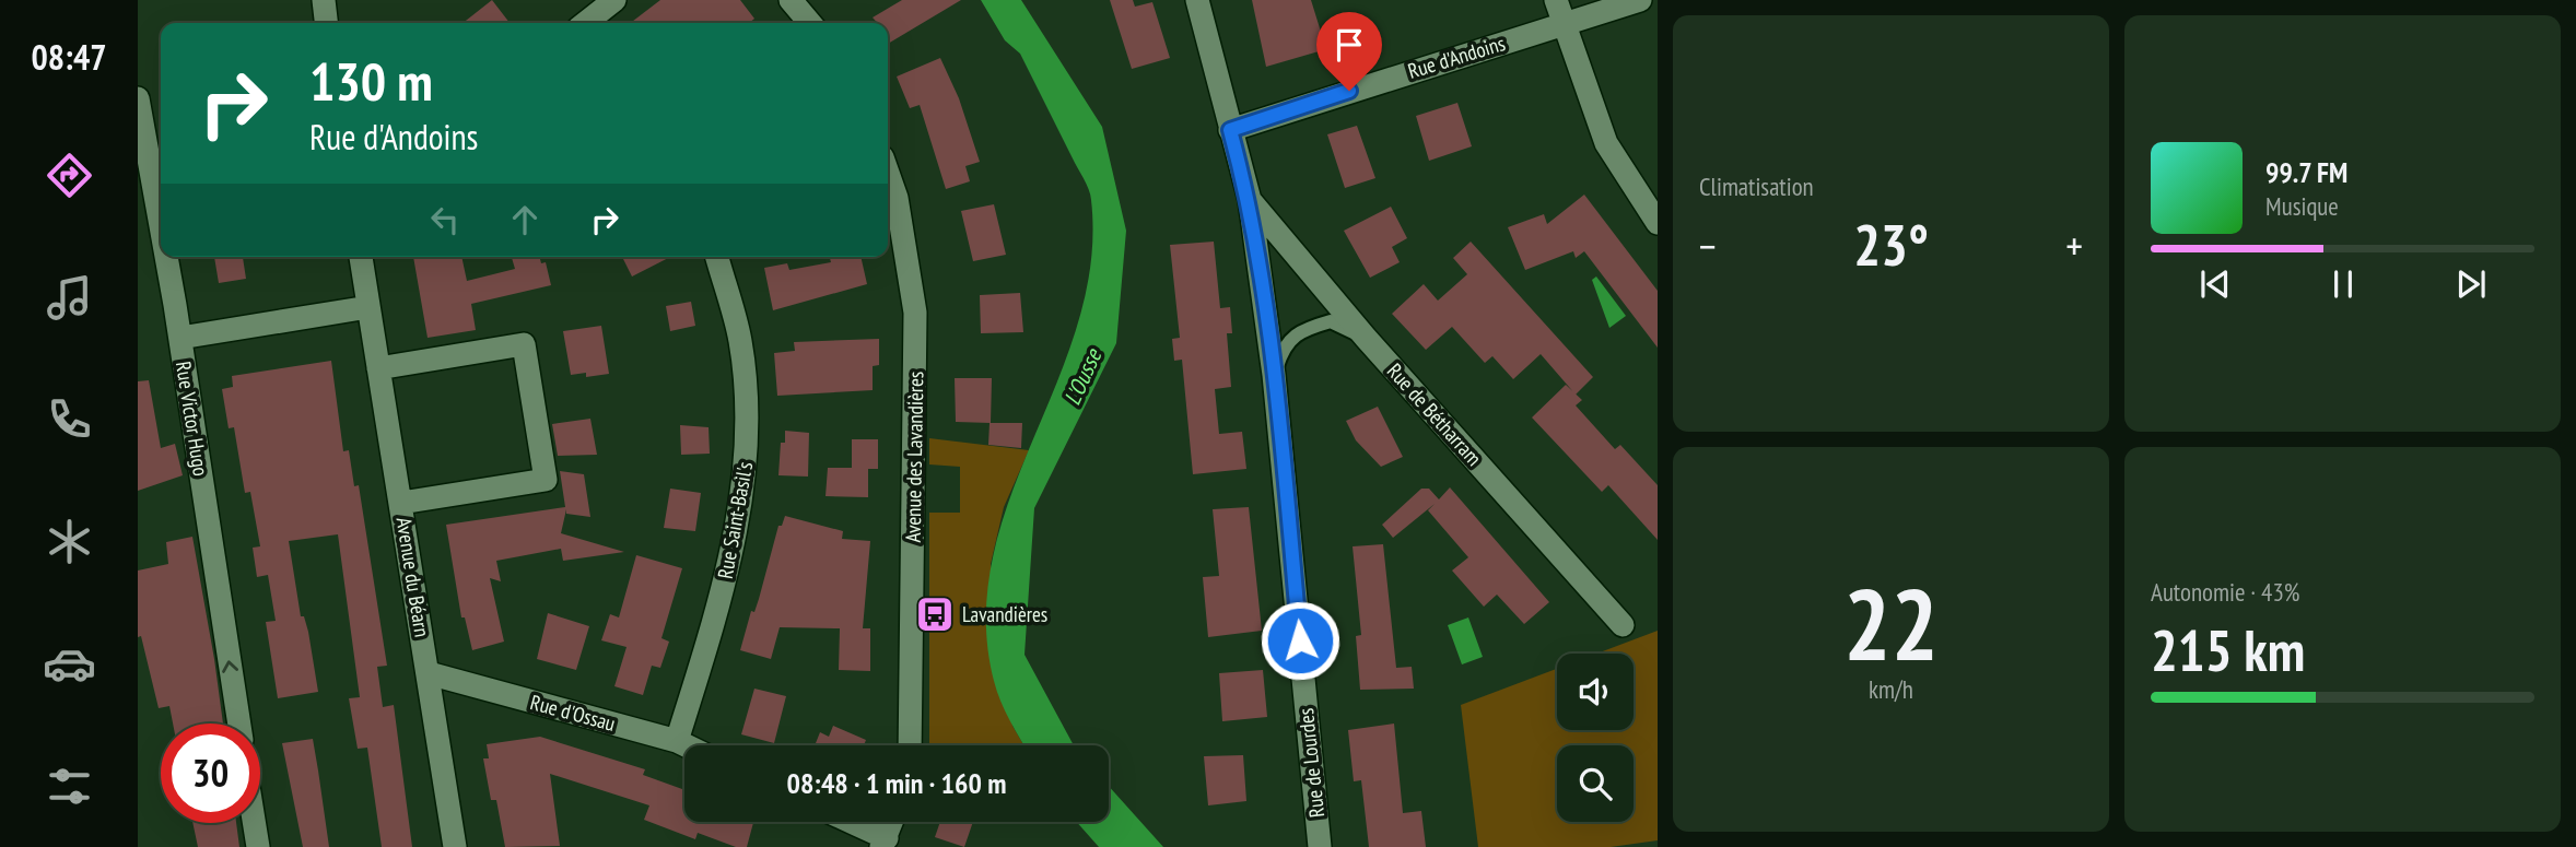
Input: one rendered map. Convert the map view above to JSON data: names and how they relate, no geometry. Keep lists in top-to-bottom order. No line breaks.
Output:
{"streets":{"street":["Rue d'Andoins","Rue de Bétharram","Rue Victor Hugo","Avenue des Lavandières","Rue Saint-Basil's","Avenue du Béarn","Rue d'Ossau","Rue de Lourdes"]},"crossings":[["Rue d'Andoins","Rue de Lourdes"],["Rue de Bétharram","Rue de Lourdes"],["Rue Saint-Basil's","Rue d'Ossau"],["Avenue du Béarn","Rue d'Ossau"]],"one_way":["Rue Victor Hugo"],"water":["L'Ousse"],"places":{"bus stop":["Lavandières"]},"page":{"tabs":"08:47","tile":["Climatisation",["22","km/h"],["Autonomie · 43%","215 km"]],"turn":["130 m","Rue d'Andoins"],"song":["99.7 FM","Musique"],"heat":["−","23°","+"],"limit":"30","trip":"08:48 · 1 min · 160 m"}}
